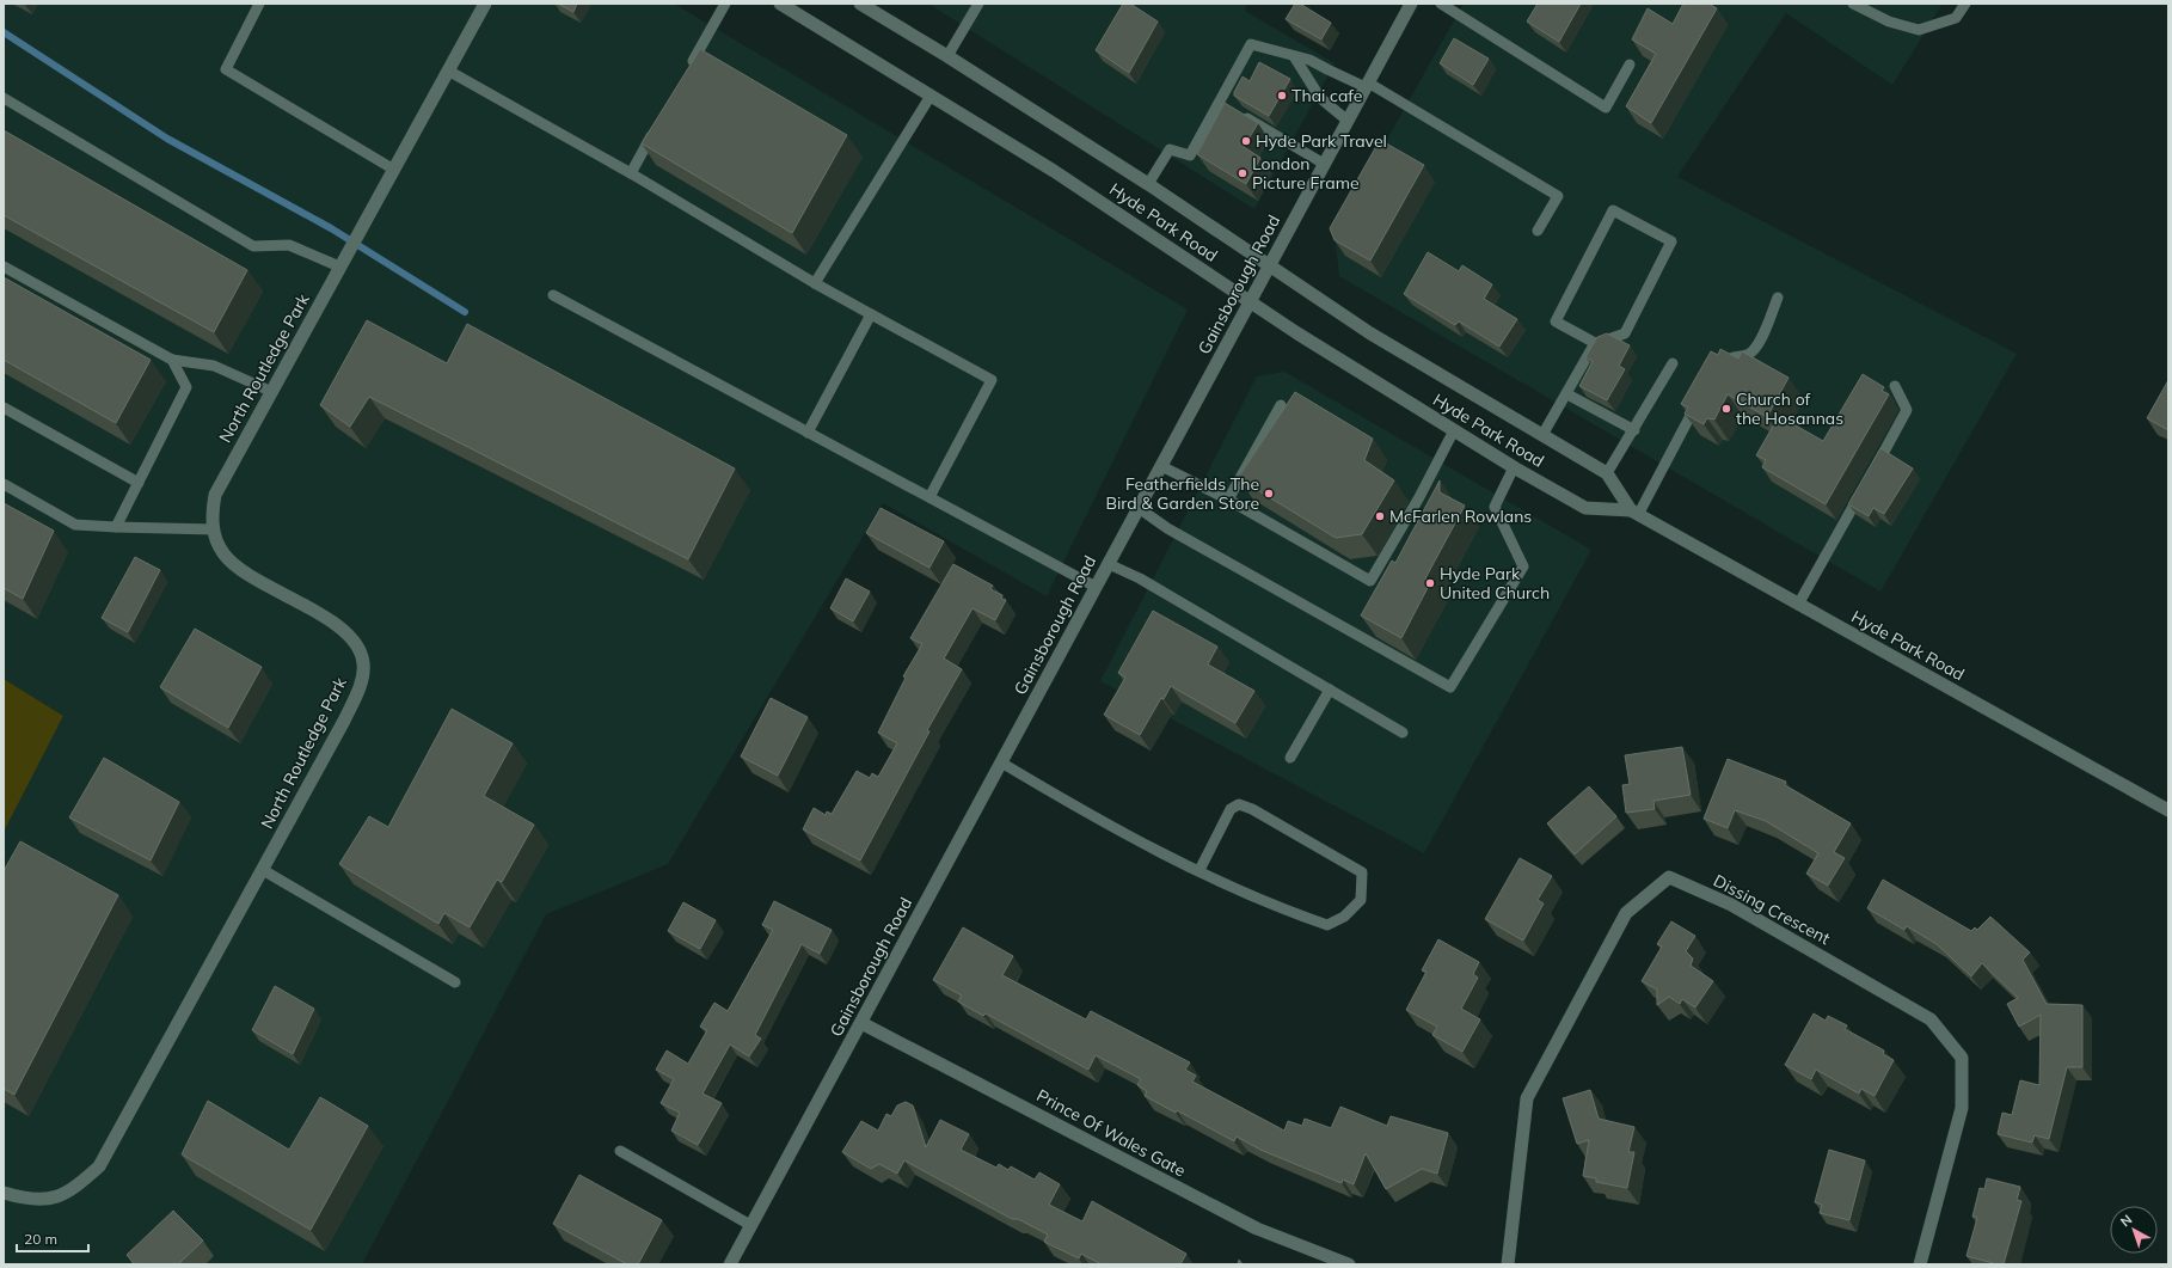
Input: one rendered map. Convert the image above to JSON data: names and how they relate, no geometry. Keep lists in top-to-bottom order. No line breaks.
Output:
{"streets":{"main road":["Hyde Park Road","Gainsborough Road","North Routledge Park","Dissing Crescent","Prince Of Wales Gate"]},"crossings":[["Hyde Park Road","Gainsborough Road"],["Gainsborough Road","Prince Of Wales Gate"]],"places":["Thai cafe","Hyde Park Travel","London Picture Frame","Church of the Hosannas","Featherfields The Bird & Garden Store","McFarlen Rowlans","Hyde Park United Church"],"scale_bar":"20 m","north":"top left"}
